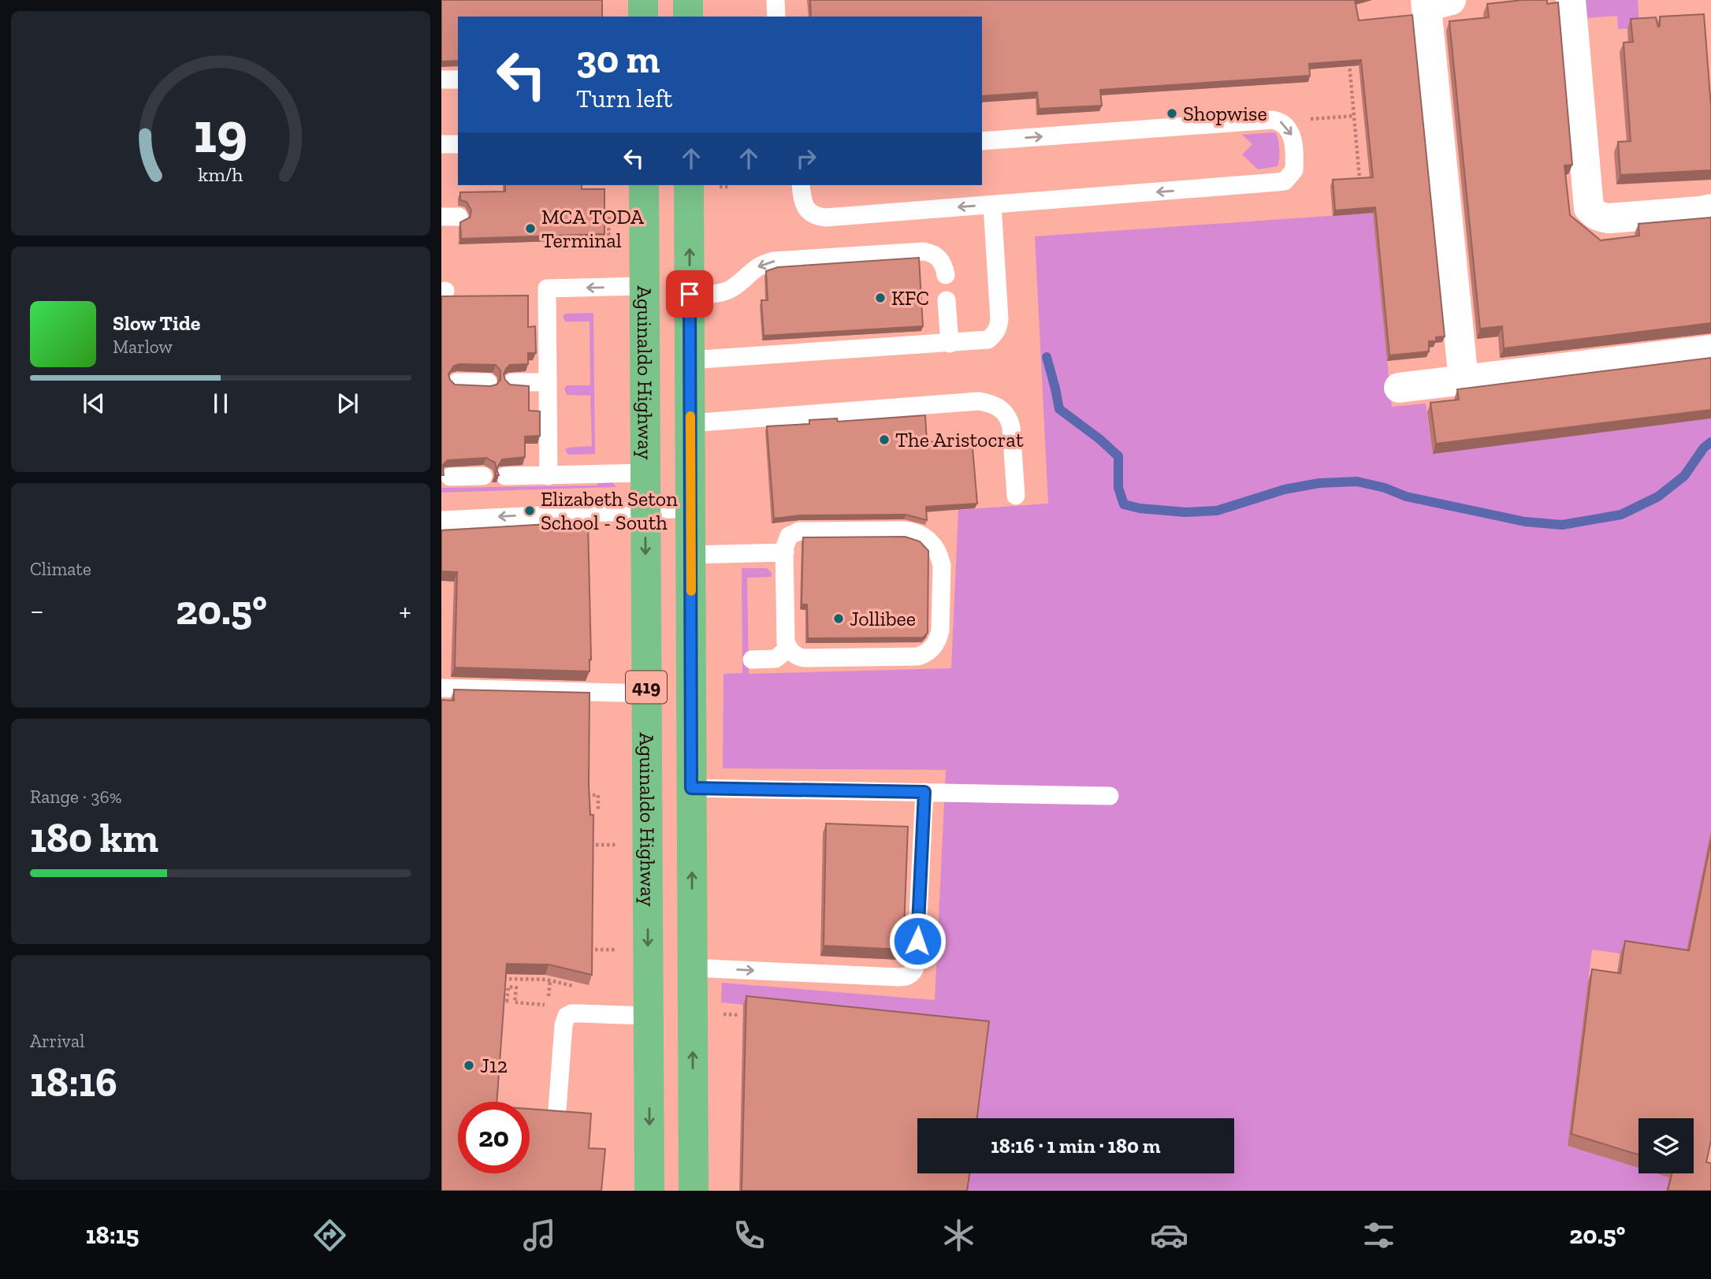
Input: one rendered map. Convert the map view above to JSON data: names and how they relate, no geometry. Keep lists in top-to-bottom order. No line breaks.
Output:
{"streets":{"highway":["Aguinaldo Highway","419"]},"places":["Shopwise","MCA TODA Terminal","KFC","The Aristocrat","Elizabeth Seton School - South","Jollibee","J12"],"page":{"turn":["30 m","Turn left"],"song":["Slow Tide","Marlow"],"tile":["Climate",["Range · 36%","180 km"],["Arrival","18:16"]],"heat":["−","20.5°","+"],"limit":"20","trip":"18:16 · 1 min · 180 m","tabs":["18:15","20.5°"],"gauge":["19","km/h"]}}
